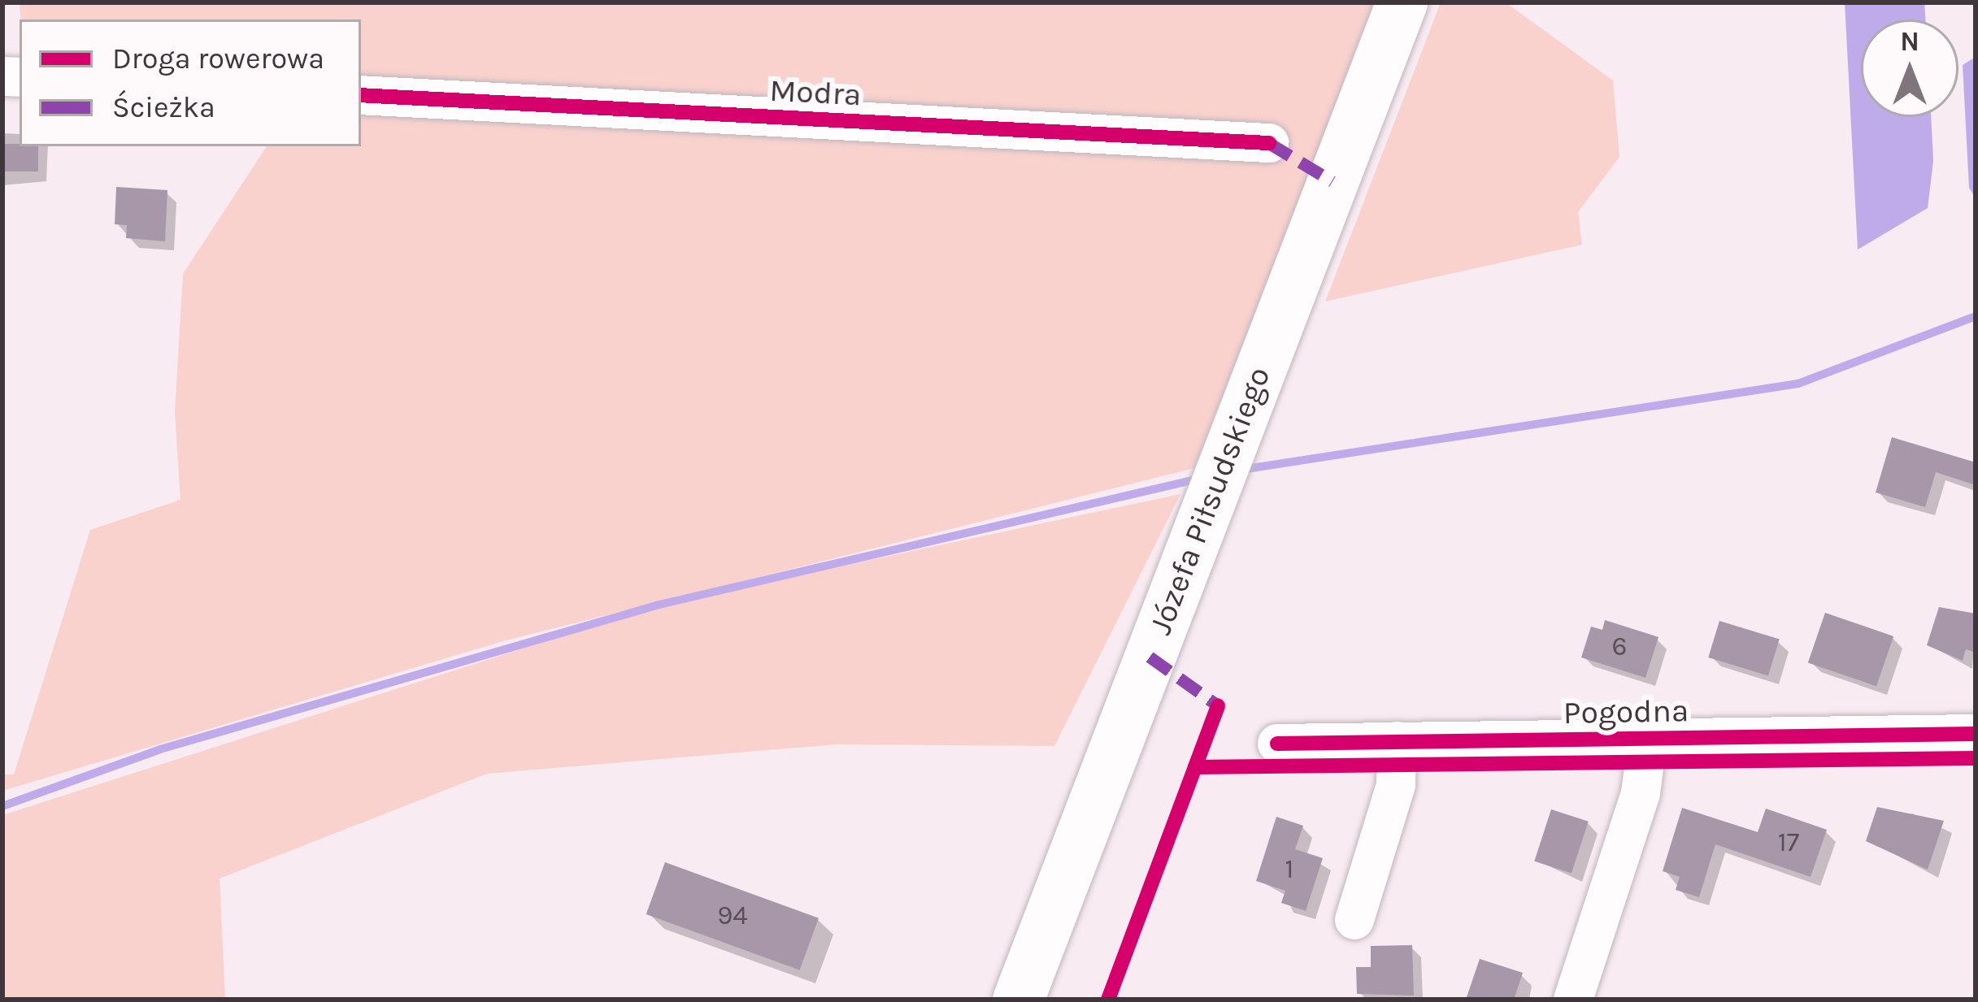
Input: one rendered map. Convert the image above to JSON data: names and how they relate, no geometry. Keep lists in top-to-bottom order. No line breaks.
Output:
{"streets":{"main road":["Józefa Piłsudskiego"],"street":["Modra","Pogodna"]},"house_numbers":["6","17","1","94"],"legend":["Droga rowerowa","Ścieżka"],"north":"top"}
